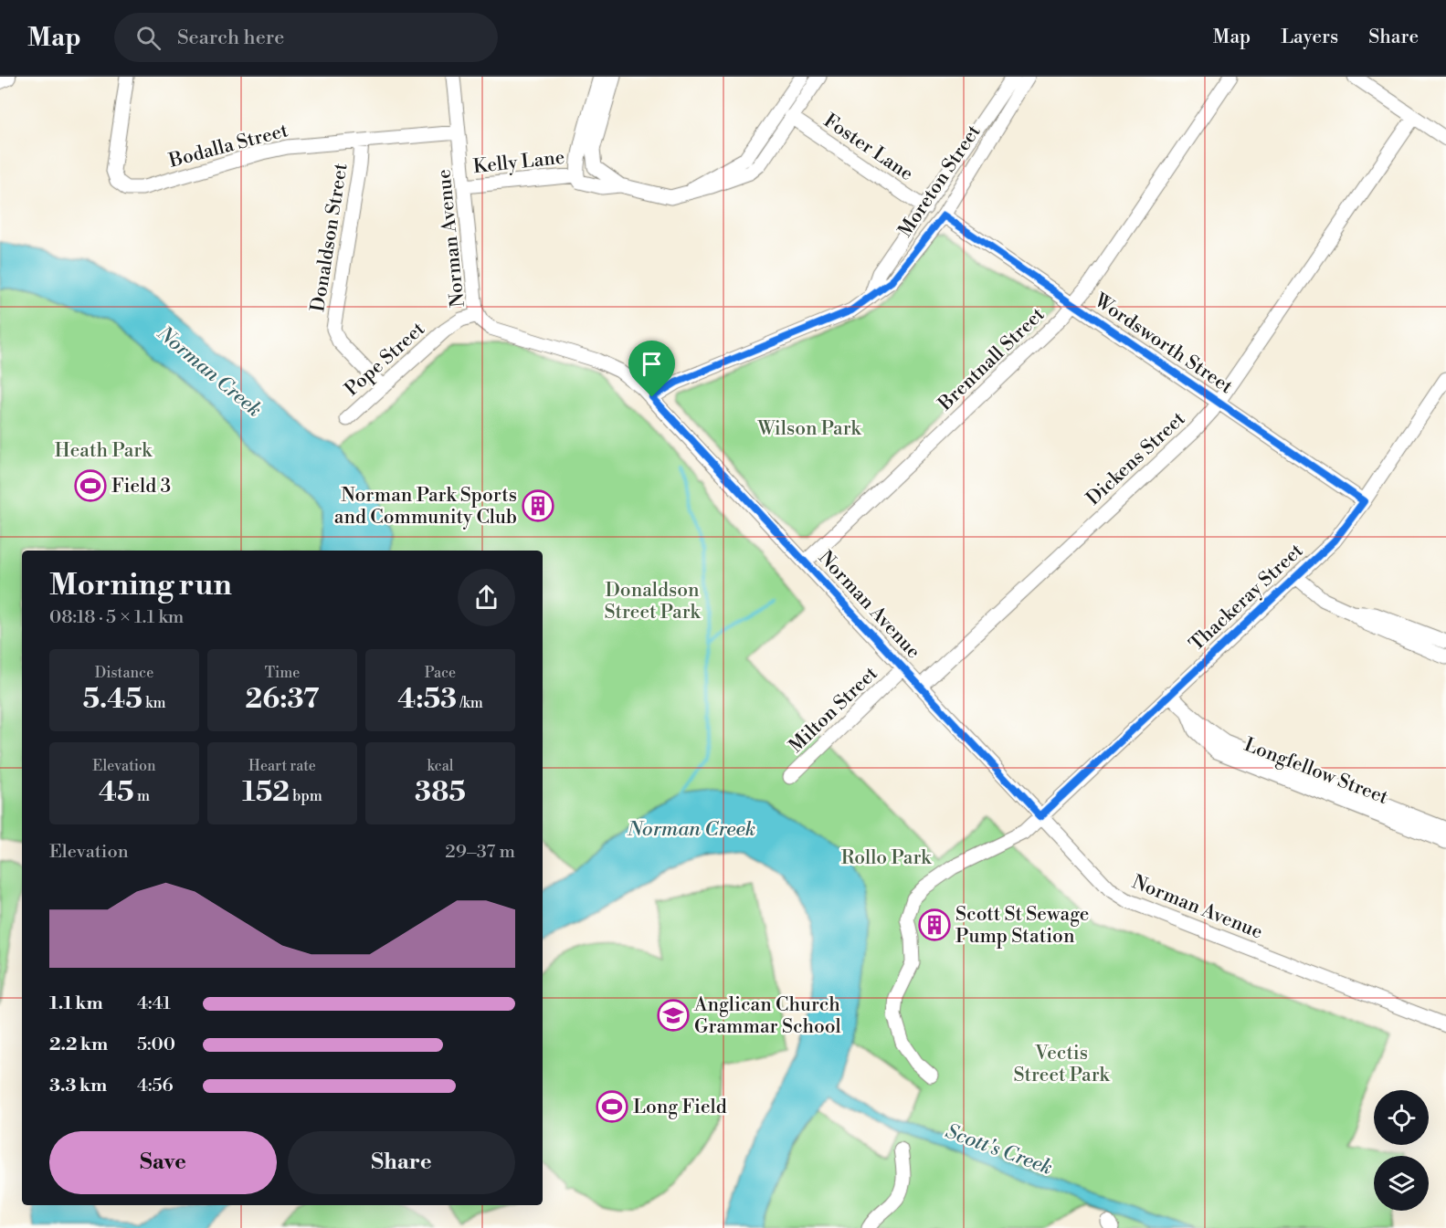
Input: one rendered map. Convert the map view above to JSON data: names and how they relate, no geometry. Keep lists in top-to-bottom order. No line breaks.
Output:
{"streets":{"street":["Bodalla Street","Foster Lane","Kelly Lane","Moreton Street","Donaldson Street","Norman Avenue","Wordsworth Street","Pope Street","Brentnall Street","Dickens Street","Thackeray Street","Milton Street","Longfellow Street"]},"crossings":[["Bodalla Street","Donaldson Street"],["Bodalla Street","Norman Avenue"],["Foster Lane","Moreton Street"],["Kelly Lane","Norman Avenue"],["Moreton Street","Norman Avenue"],["Moreton Street","Wordsworth Street"],["Donaldson Street","Pope Street"],["Norman Avenue","Pope Street"],["Norman Avenue","Brentnall Street"],["Norman Avenue","Dickens Street"],["Norman Avenue","Thackeray Street"],["Norman Avenue","Milton Street"],["Wordsworth Street","Brentnall Street"],["Wordsworth Street","Dickens Street"],["Wordsworth Street","Thackeray Street"],["Thackeray Street","Longfellow Street"]],"water":["Norman Creek","Scott's Creek"],"parks":["Wilson Park","Heath Park","Donaldson Street Park","Rollo Park","Vectis Street Park"],"places":{"sports":["Field 3","Long Field"],"building":["Norman Park Sports and Community Club","Scott St Sewage Pump Station"],"school or university":["Anglican Church Grammar School"]},"page":{"header":"Map","search":"Search here","nav":["Map","Layers","Share"],"heading":["Morning run","08:18 · 5 × 1.1 km"],"stats":[["Distance","5.45 km"],["Time","26:37"],["Pace","4:53 /km"],["Elevation","45 m"],["Heart rate","152 bpm"],["kcal","385"]],"chart":["Elevation","29–37 m"],"list":[{"name":"1.1 km","note":"4:41"},{"name":"2.2 km","note":"5:00"},{"name":"3.3 km","note":"4:56"}],"buttons":["Save","Share"]}}
